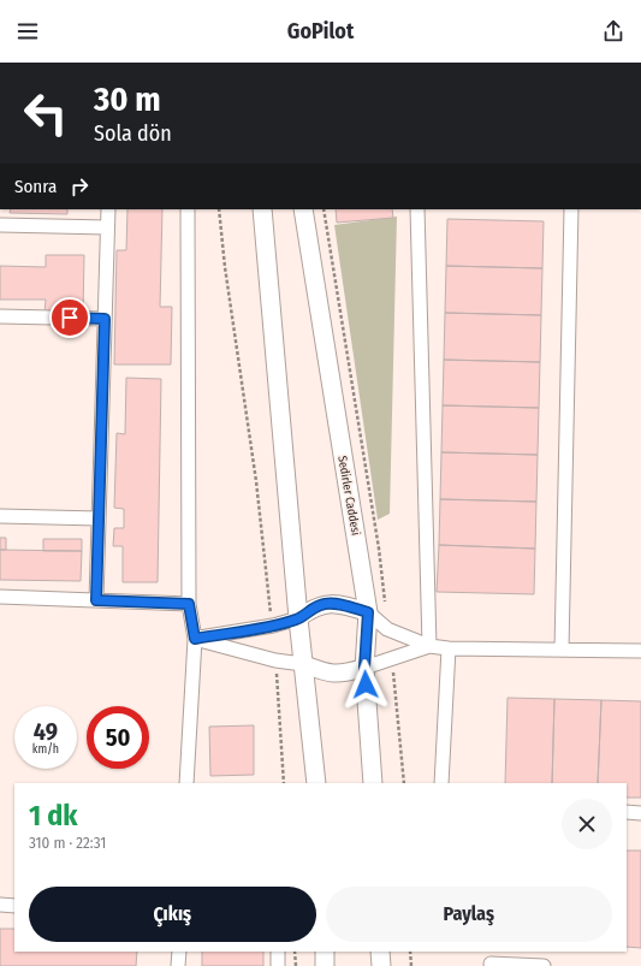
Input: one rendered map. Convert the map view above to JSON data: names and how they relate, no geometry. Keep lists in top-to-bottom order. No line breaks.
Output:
{"streets":{"main road":["Sedirler Caddesi"]},"page":{"header":"GoPilot","turn":["30 m","Sola dön"],"then":"Sonra","speed":"49 km/h","limit":"50","heading":["1 dk","310 m · 22:31"],"buttons":["Çıkış","Paylaş"]}}
